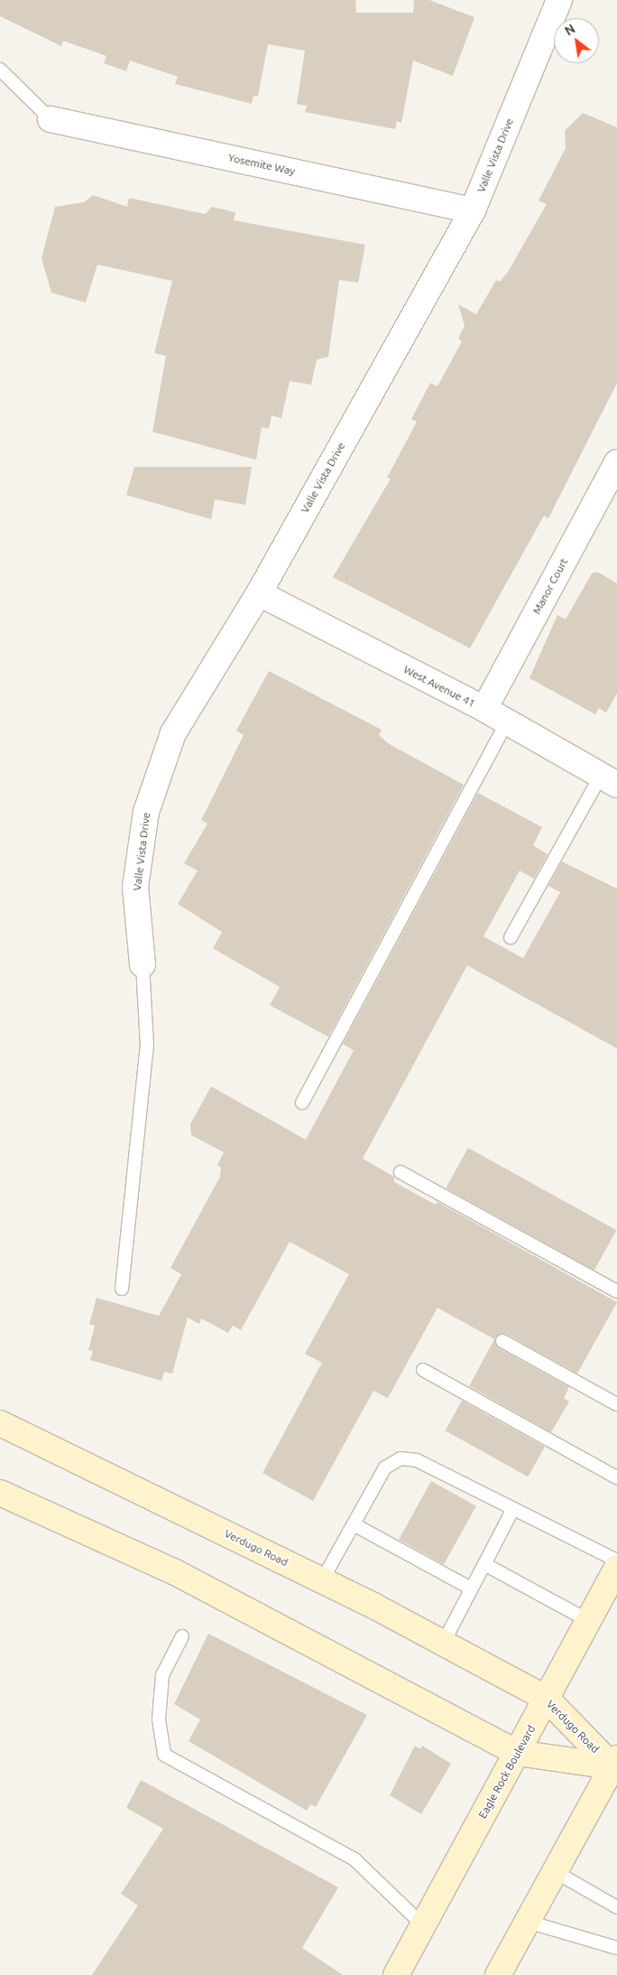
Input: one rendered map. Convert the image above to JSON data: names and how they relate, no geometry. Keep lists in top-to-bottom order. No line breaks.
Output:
{"streets":{"main road":["Verdugo Road","Eagle Rock Boulevard"],"street":["Valle Vista Drive","Yosemite Way","Manor Court","West Avenue 41"]},"crossings":[["Valle Vista Drive","Yosemite Way"],["Valle Vista Drive","West Avenue 41"],["Manor Court","West Avenue 41"],["Verdugo Road","Eagle Rock Boulevard"]],"north":"top left"}
